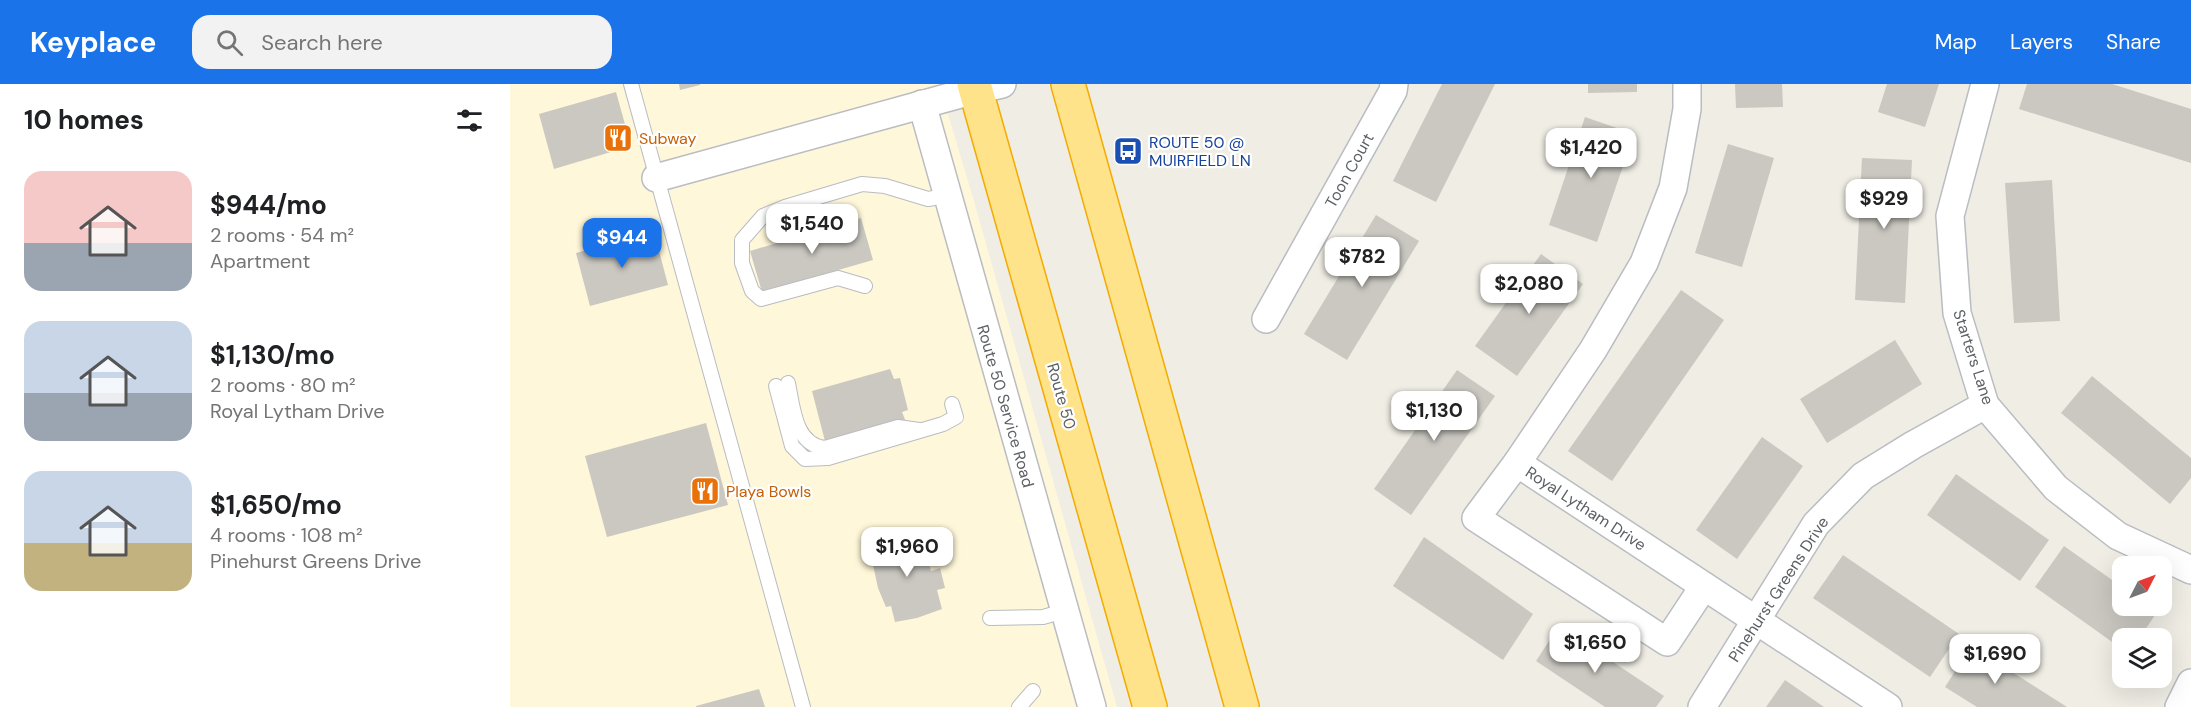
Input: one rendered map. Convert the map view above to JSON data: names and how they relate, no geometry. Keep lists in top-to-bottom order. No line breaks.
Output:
{"streets":{"highway":["Route 50"],"street":["Toon Court","Starters Lane","Route 50 Service Road","Royal Lytham Drive","Pinehurst Greens Drive"]},"crossings":[["Starters Lane","Pinehurst Greens Drive"],["Royal Lytham Drive","Pinehurst Greens Drive"]],"places":{"restaurant":["Subway","Playa Bowls"],"bus stop":["ROUTE 50 @ MUIRFIELD LN"]},"north":"top right","page":{"header":"Keyplace","search":"Search here","nav":["Map","Layers","Share"],"heading":"10 homes","price":["$1,420","$929","$1,540","$944","$782","$2,080","$1,130","$1,960","$1,650","$1,690"],"list":[{"name":"$944/mo","note":"2 rooms · 54 m² · Apartment"},{"name":"$1,130/mo","note":"2 rooms · 80 m² · Royal Lytham Drive"},{"name":"$1,650/mo","note":"4 rooms · 108 m² · Pinehurst Greens Drive"}]}}
